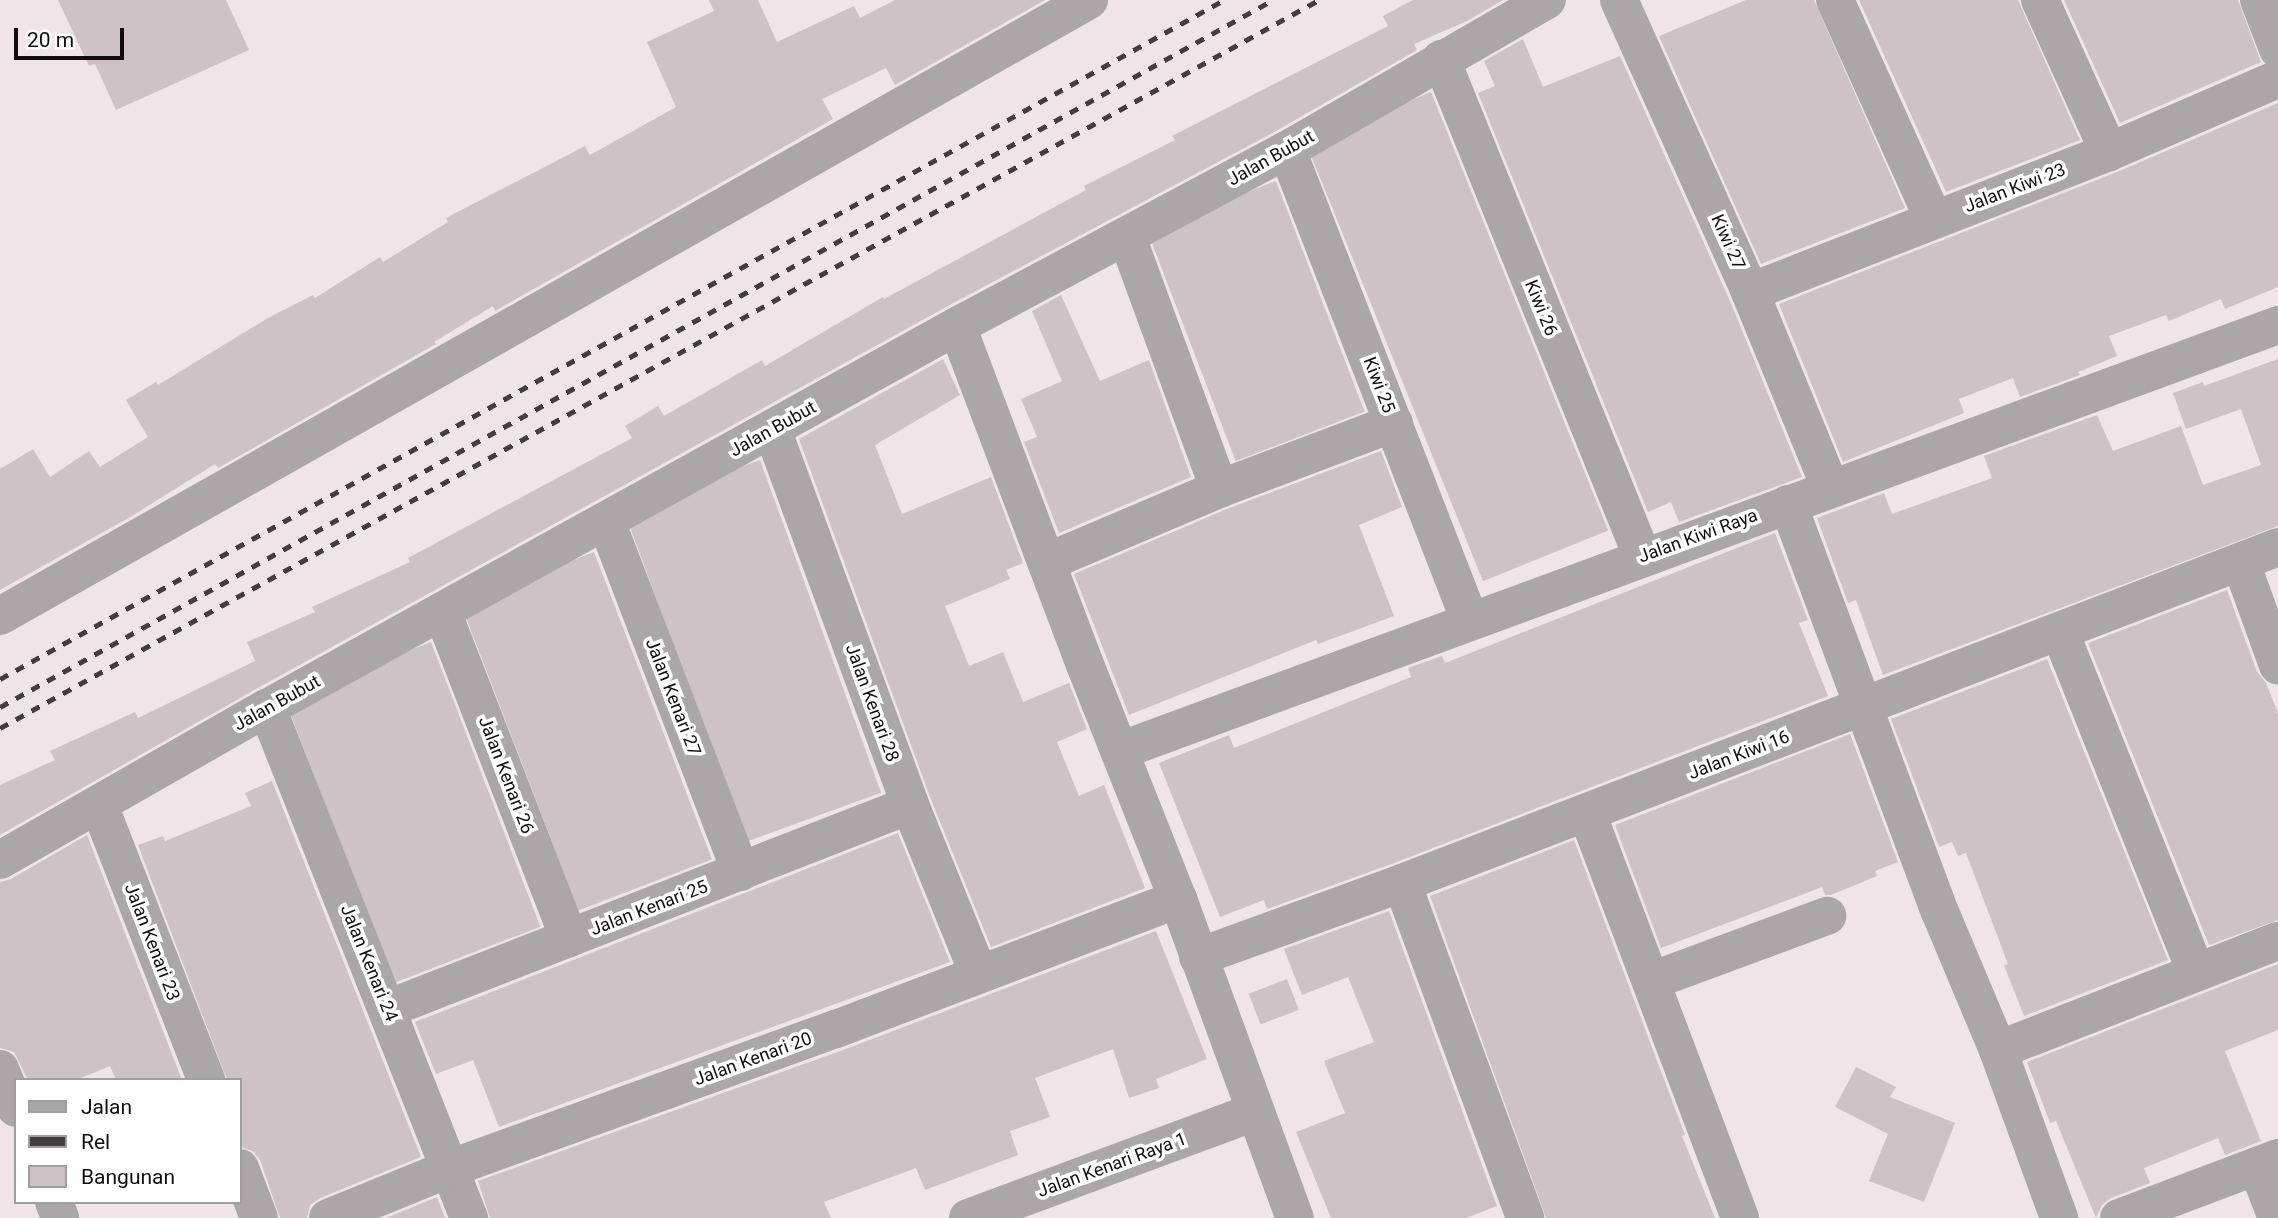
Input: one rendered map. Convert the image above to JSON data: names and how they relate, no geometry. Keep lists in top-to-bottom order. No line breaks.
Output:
{"streets":{"street":["Jalan Bubut","Jalan Kiwi 23","Kiwi 27","Kiwi 26","Kiwi 25","Jalan Kiwi Raya","Jalan Kenari 27","Jalan Kenari 28","Jalan Kiwi 16","Jalan Kenari 26","Jalan Kenari 25","Jalan Kenari 23","Jalan Kenari 24","Jalan Kenari 20","Jalan Kenari Raya 1"]},"crossings":[["Jalan Bubut","Kiwi 26"],["Jalan Bubut","Kiwi 25"],["Jalan Bubut","Jalan Kenari 27"],["Jalan Bubut","Jalan Kenari 28"],["Jalan Bubut","Jalan Kenari 26"],["Jalan Bubut","Jalan Kenari 23"],["Jalan Bubut","Jalan Kenari 24"],["Jalan Kiwi 23","Kiwi 27"],["Kiwi 27","Jalan Kiwi Raya"],["Kiwi 26","Jalan Kiwi Raya"],["Kiwi 25","Jalan Kiwi Raya"],["Jalan Kenari 27","Jalan Kenari 25"],["Jalan Kenari 28","Jalan Kenari 25"],["Jalan Kenari 28","Jalan Kenari 20"],["Jalan Kenari 26","Jalan Kenari 25"],["Jalan Kenari 25","Jalan Kenari 24"],["Jalan Kenari 24","Jalan Kenari 20"]],"legend":["Jalan","Rel","Bangunan"],"scale_bar":"20 m"}
